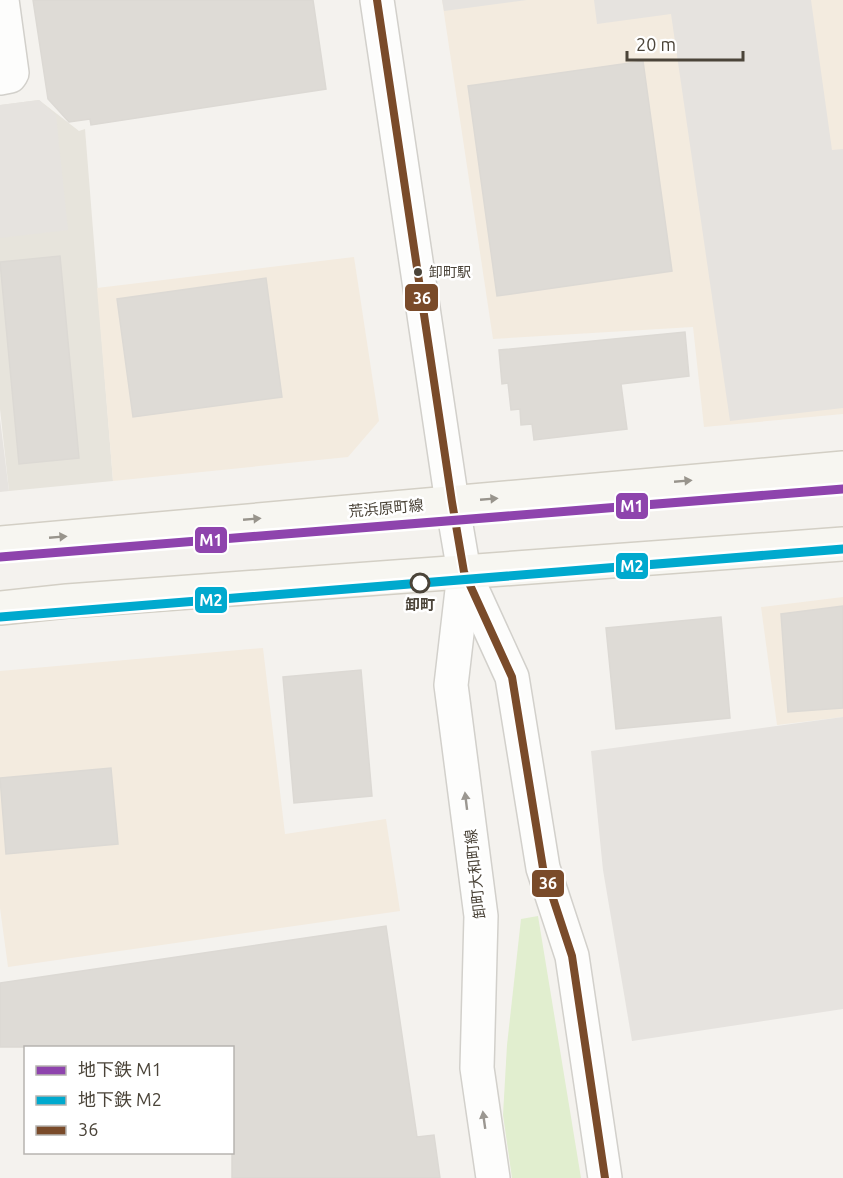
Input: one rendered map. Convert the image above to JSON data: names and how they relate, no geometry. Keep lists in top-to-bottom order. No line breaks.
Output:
{"streets":{"main road":["荒浜原町線"],"street":["卸町大和町線"]},"crossings":[["荒浜原町線","卸町大和町線"]],"places":["卸町駅","卸町"],"lines":["transit line 36","metro line M1","metro line M2"],"legend":["地下鉄 M1","地下鉄 M2","36"],"scale_bar":"20 m"}
